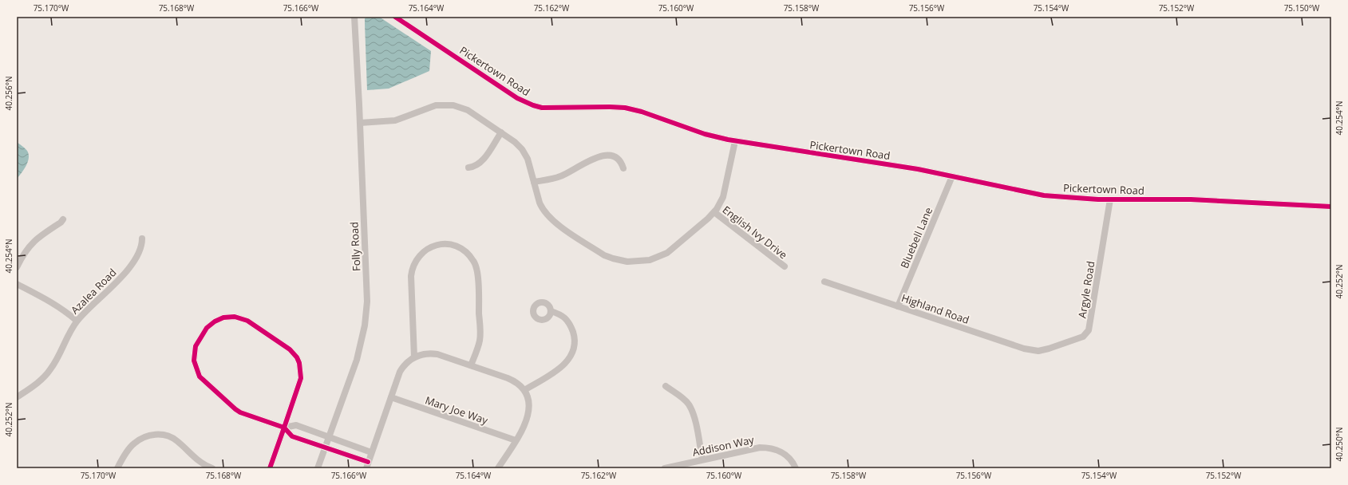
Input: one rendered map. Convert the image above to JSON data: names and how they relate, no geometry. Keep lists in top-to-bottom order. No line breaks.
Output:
{"streets":{"street":["Pickertown Road","English Ivy Drive","Bluebell Lane","Folly Road","Argyle Road","Azalea Road","Highland Road","Mary Joe Way","Addison Way"]},"crossings":[["Pickertown Road","Bluebell Lane"],["Pickertown Road","Argyle Road"],["Bluebell Lane","Highland Road"],["Argyle Road","Highland Road"]],"coordinates":["75.170°W","75.168°W","75.166°W","75.164°W","75.162°W","75.160°W","75.158°W","75.156°W","75.154°W","75.152°W","75.150°W","40.256°N","40.254°N","40.252°N","40.250°N"]}
